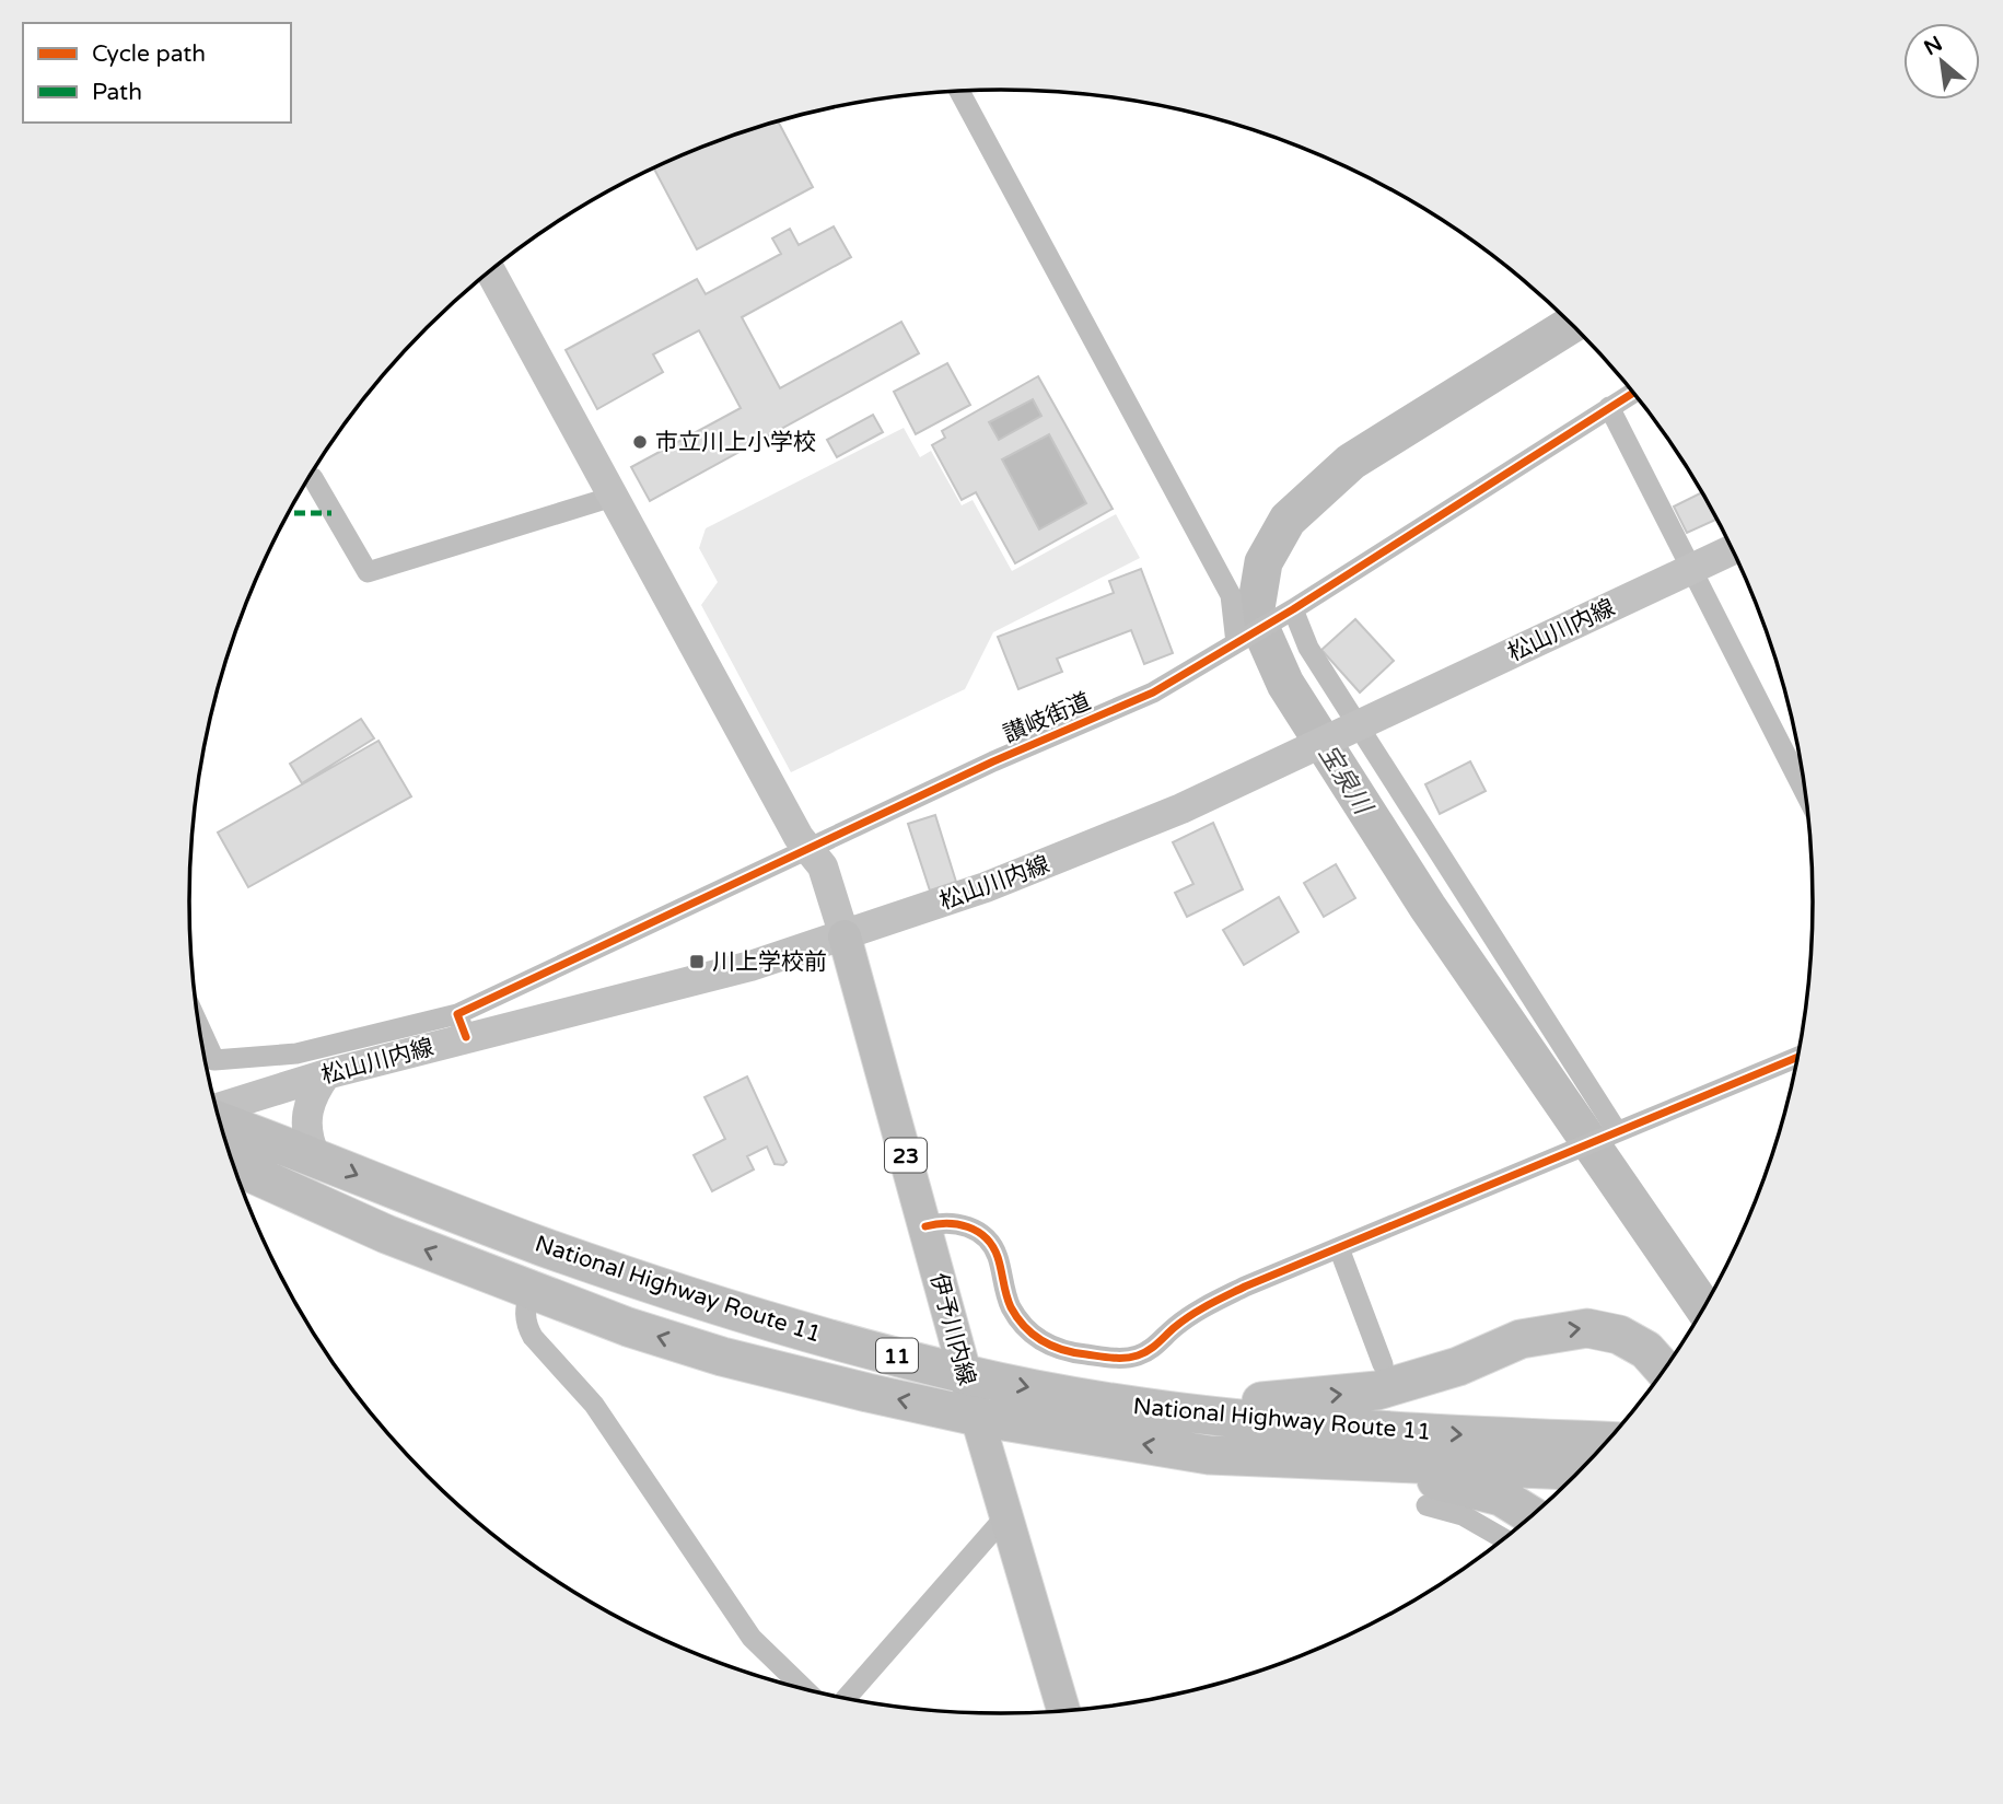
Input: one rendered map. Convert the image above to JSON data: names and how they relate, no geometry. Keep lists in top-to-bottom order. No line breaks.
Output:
{"streets":{"highway":["National Highway Route 11","11"],"main road":["松山川内線","23","伊予川内線"],"street":["讃岐街道"]},"crossings":[["松山川内線","讃岐街道"],["松山川内線","伊予川内線"],["National Highway Route 11","伊予川内線"]],"water":["宝泉川"],"places":{"other":["市立川上小学校"],"transit":["川上学校前"]},"legend":["Cycle path","Path"],"north":"top left"}
